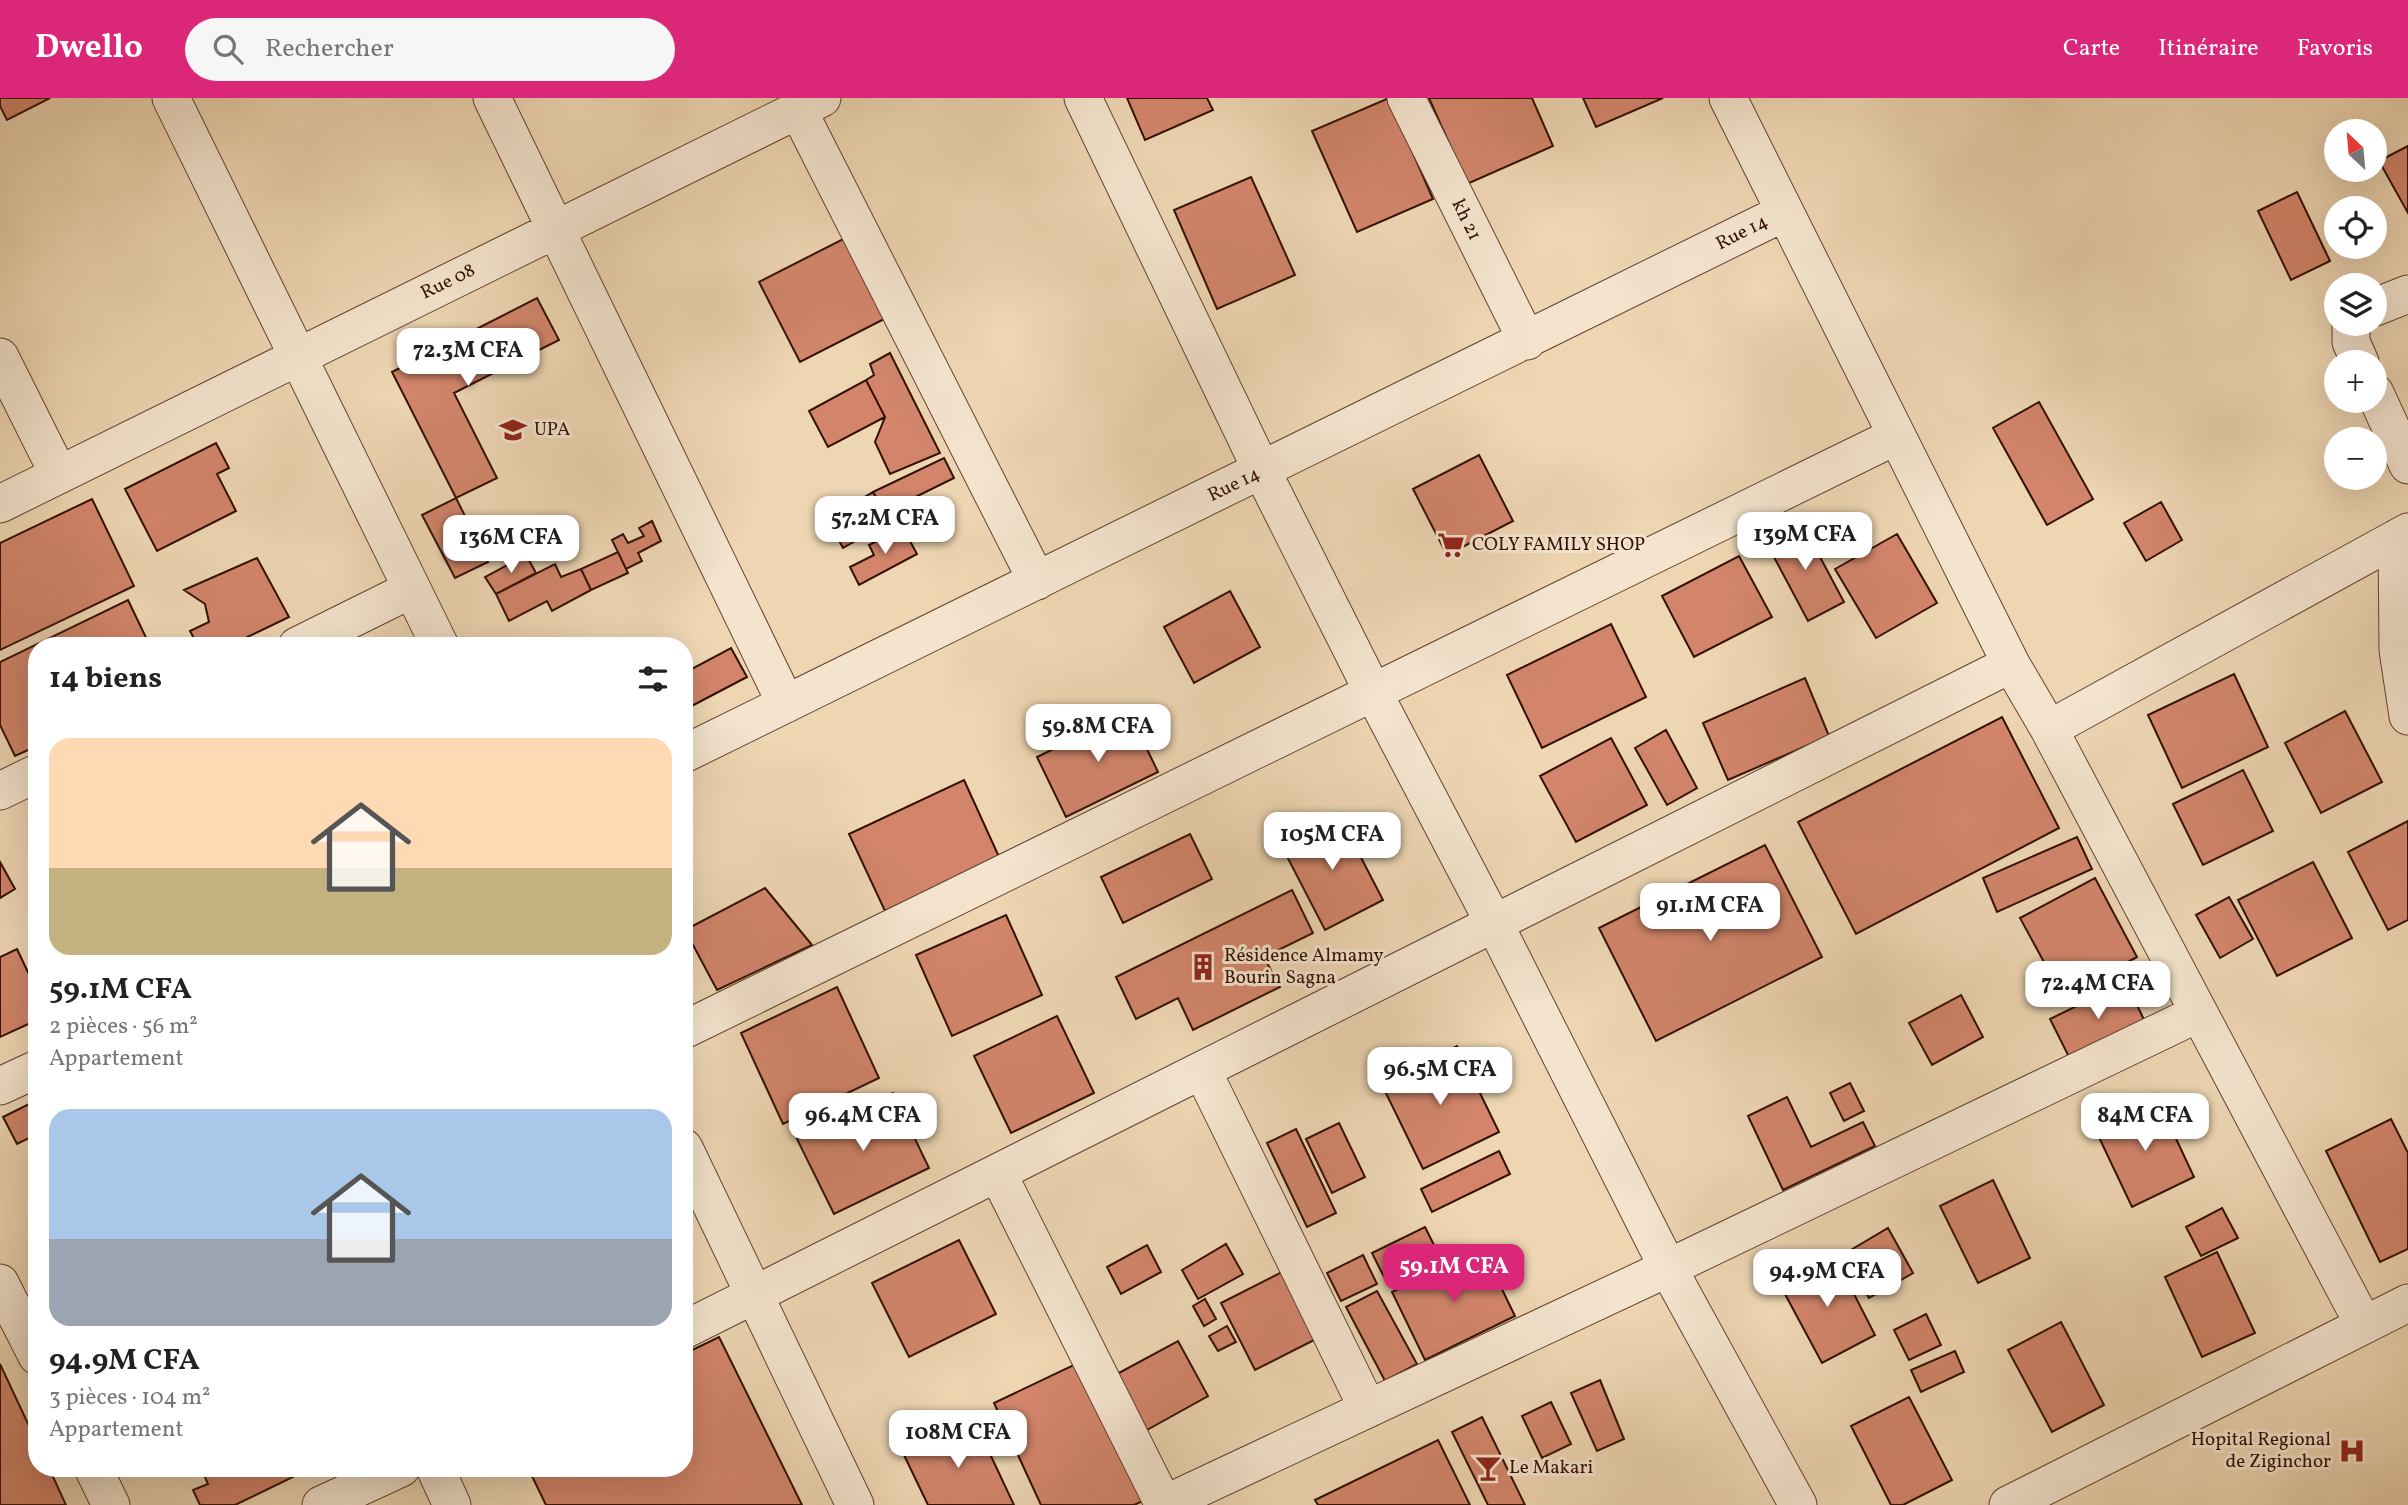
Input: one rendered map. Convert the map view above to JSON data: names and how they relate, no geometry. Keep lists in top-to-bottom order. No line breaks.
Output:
{"streets":{"street":["kh 21","Rue 14","Rue 08"]},"crossings":[["kh 21","Rue 14"]],"places":{"school or university":["UPA"],"supermarket":["COLY FAMILY SHOP"],"building":["Résidence Almamy Bourin Sagna"],"hospital":["Hopital Regional de Ziginchor"],"bar":["Le Makari"]},"north":"top left","page":{"header":"Dwello","search":"Rechercher","nav":["Carte","Itinéraire","Favoris"],"map_buttons":["+","−"],"price":["72.3M CFA","57.2M CFA","139M CFA","136M CFA","59.8M CFA","105M CFA","91.1M CFA","72.4M CFA","96.5M CFA","96.4M CFA","84M CFA","59.1M CFA","94.9M CFA","108M CFA"],"heading":"14 biens","list":[{"name":"59.1M CFA","note":"2 pièces · 56 m² · Appartement"},{"name":"94.9M CFA","note":"3 pièces · 104 m² · Appartement"}]}}
